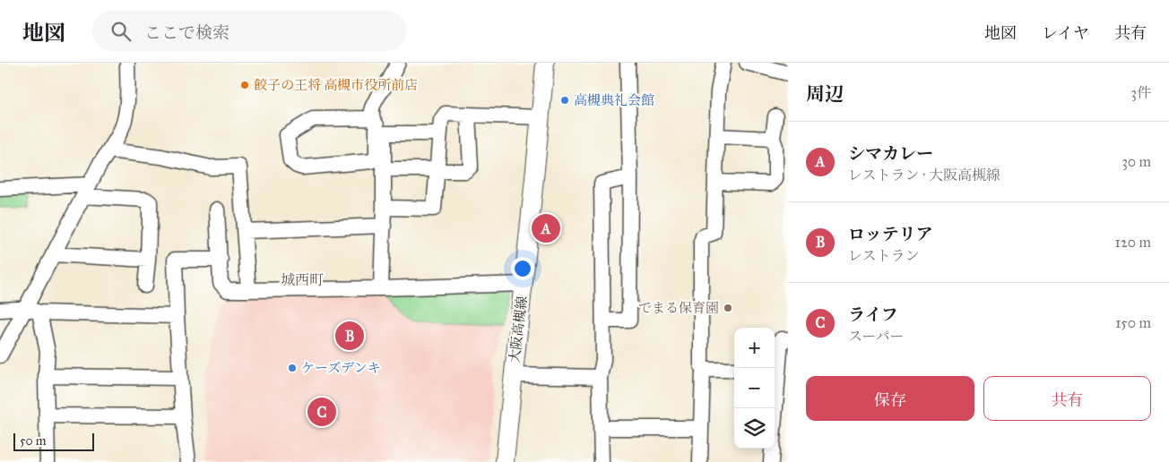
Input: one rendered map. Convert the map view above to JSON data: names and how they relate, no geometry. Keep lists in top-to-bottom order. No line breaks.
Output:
{"streets":{"main road":["大阪高槻線"]},"districts":["城西町"],"places":["餃子の王将 高槻市役所前店","高槻典礼会館","でまる保育園","ケーズデンキ"],"scale_bar":"50 m","page":{"header":"地図","search":"ここで検索","nav":["地図","レイヤ","共有"],"heading":["周辺","3件"],"list":[{"mark":"A","name":"シマカレー","note":"レストラン · 大阪高槻線","value":"30 m"},{"mark":"B","name":"ロッテリア","note":"レストラン","value":"120 m"},{"mark":"C","name":"ライフ","note":"スーパー","value":"150 m"}],"pins":["A","B","C"],"map_buttons":["+","−"],"buttons":["保存","共有"],"scale":"50 m"}}
